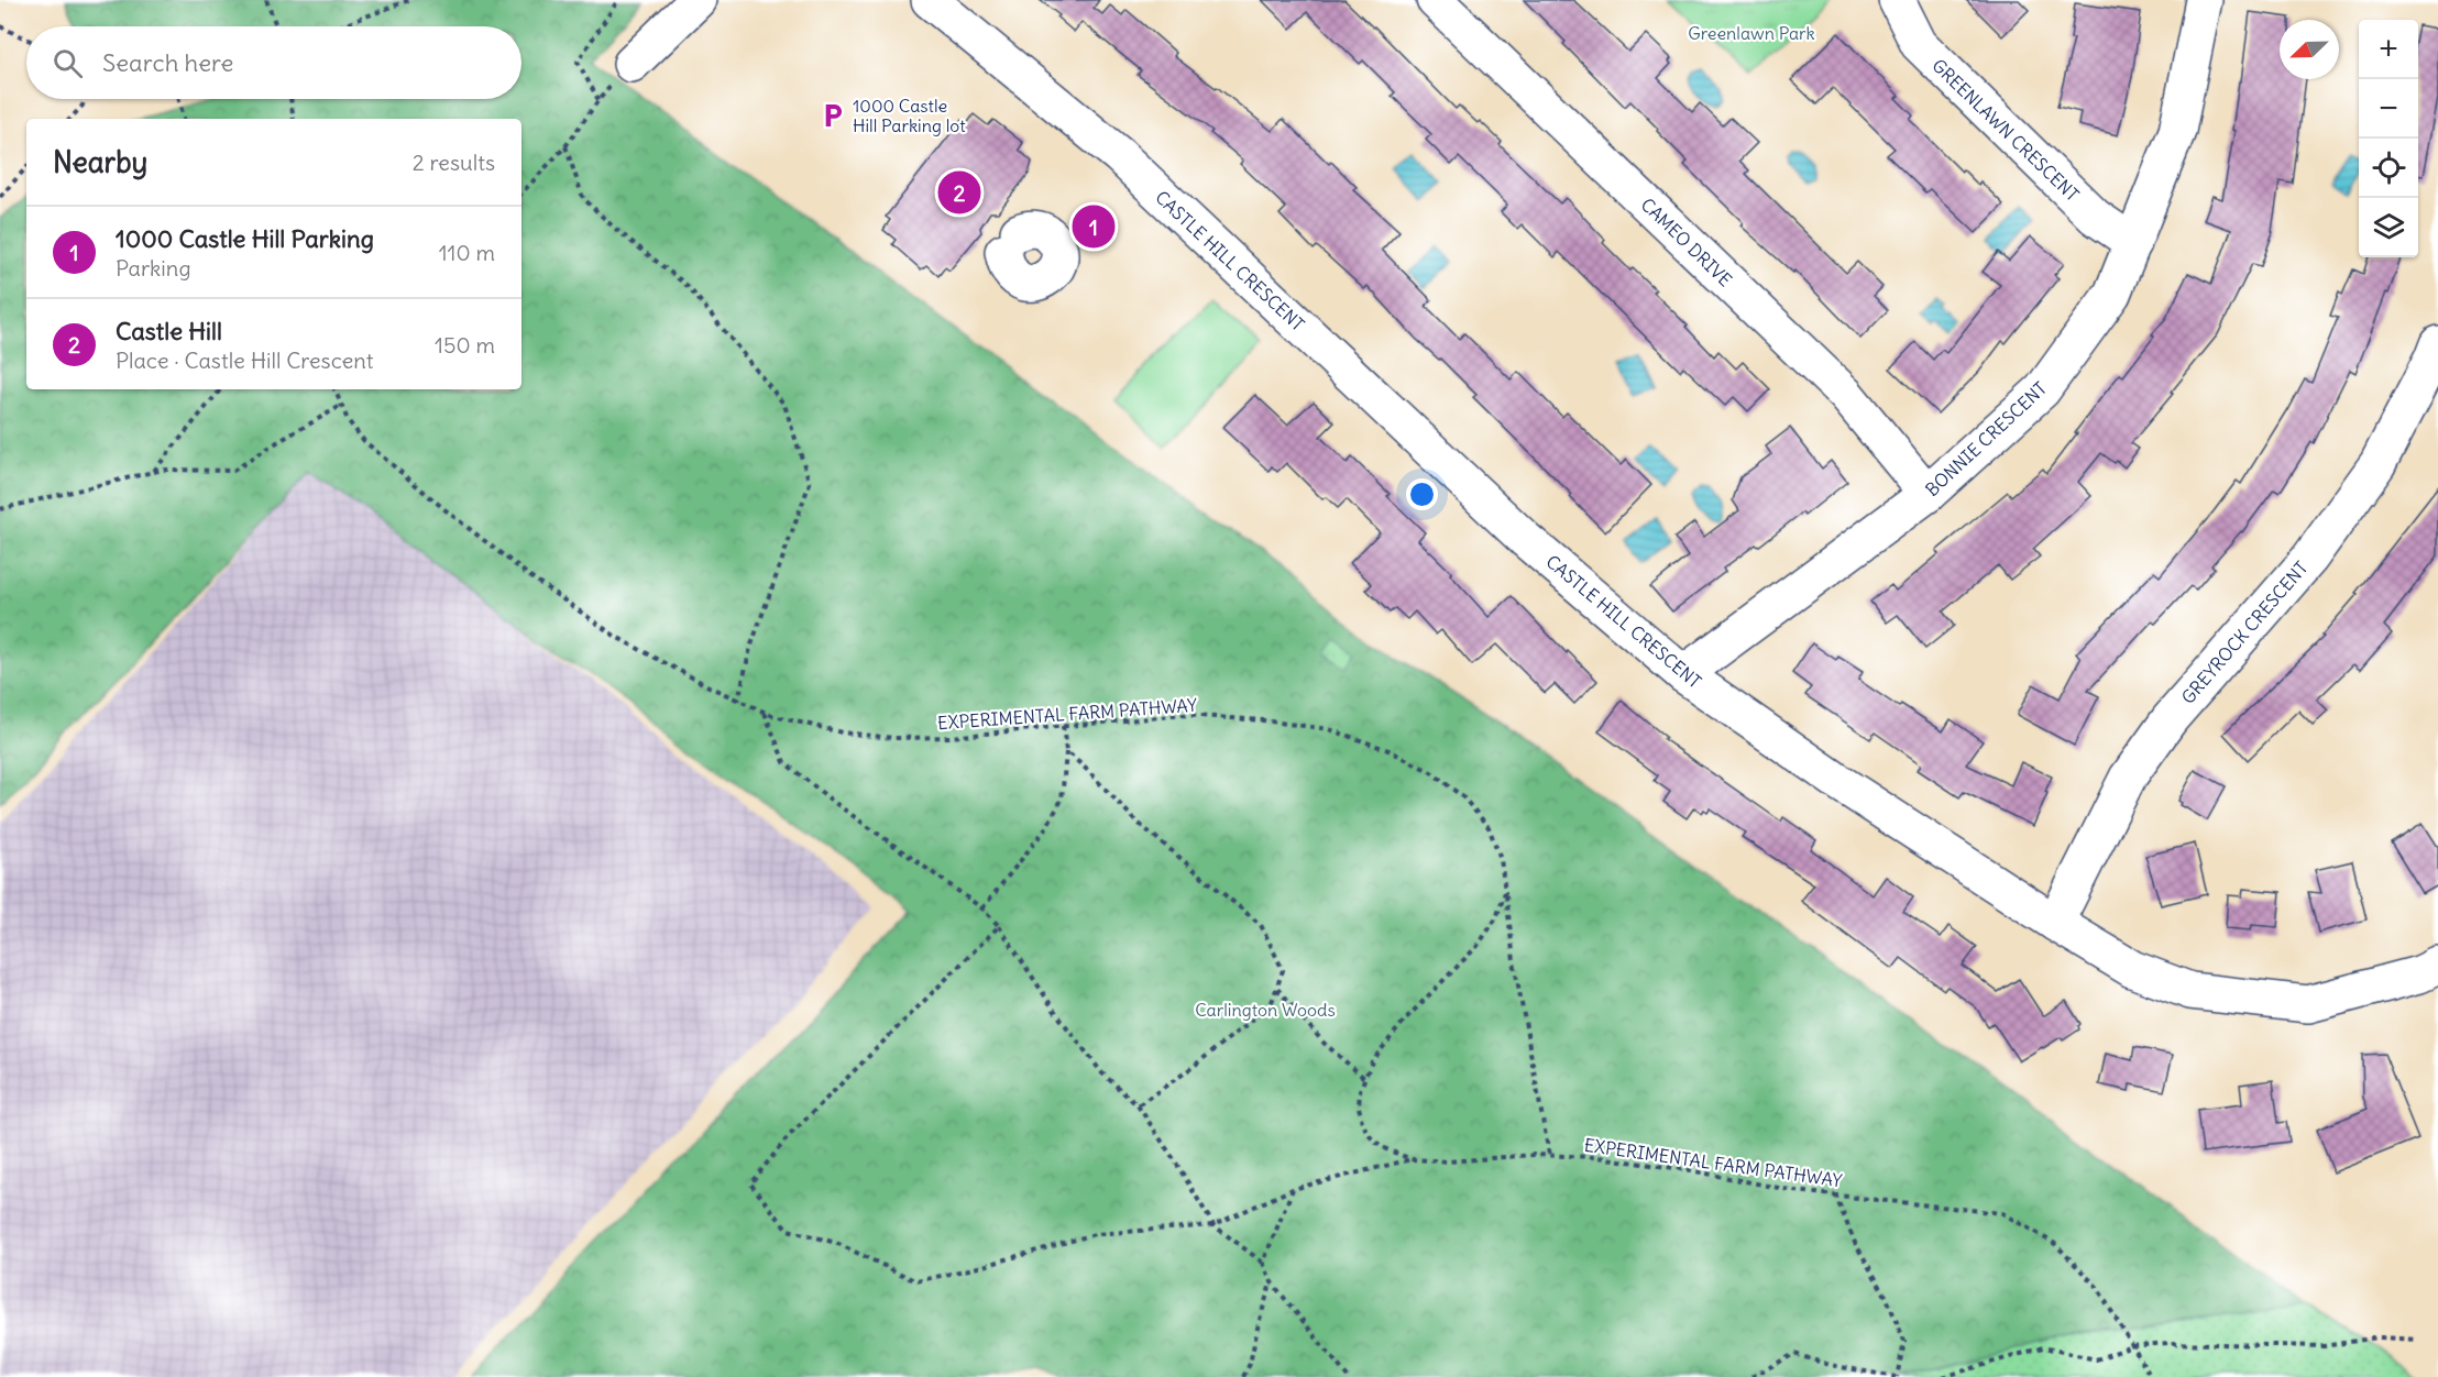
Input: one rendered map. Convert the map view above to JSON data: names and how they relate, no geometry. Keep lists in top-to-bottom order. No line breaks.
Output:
{"streets":{"street":["GREENLAWN CRESCENT","CAMEO DRIVE","CASTLE HILL CRESCENT","BONNIE CRESCENT","GREYROCK CRESCENT"],"path":["EXPERIMENTAL FARM PATHWAY"]},"crossings":[["GREENLAWN CRESCENT","BONNIE CRESCENT"],["CAMEO DRIVE","BONNIE CRESCENT"],["CASTLE HILL CRESCENT","BONNIE CRESCENT"],["CASTLE HILL CRESCENT","GREYROCK CRESCENT"]],"parks":["Greenlawn Park","Carlington Woods"],"places":{"parking":["1000 Castle Hill Parking lot"]},"north":"bottom left","page":{"map_buttons":["+","−"],"search":"Search here","heading":["Nearby","2 results"],"pins":["2","1"],"list":[{"mark":"1","name":"1000 Castle Hill Parking","note":"Parking","value":"110 m"},{"mark":"2","name":"Castle Hill","note":"Place · Castle Hill Crescent","value":"150 m"}]}}
